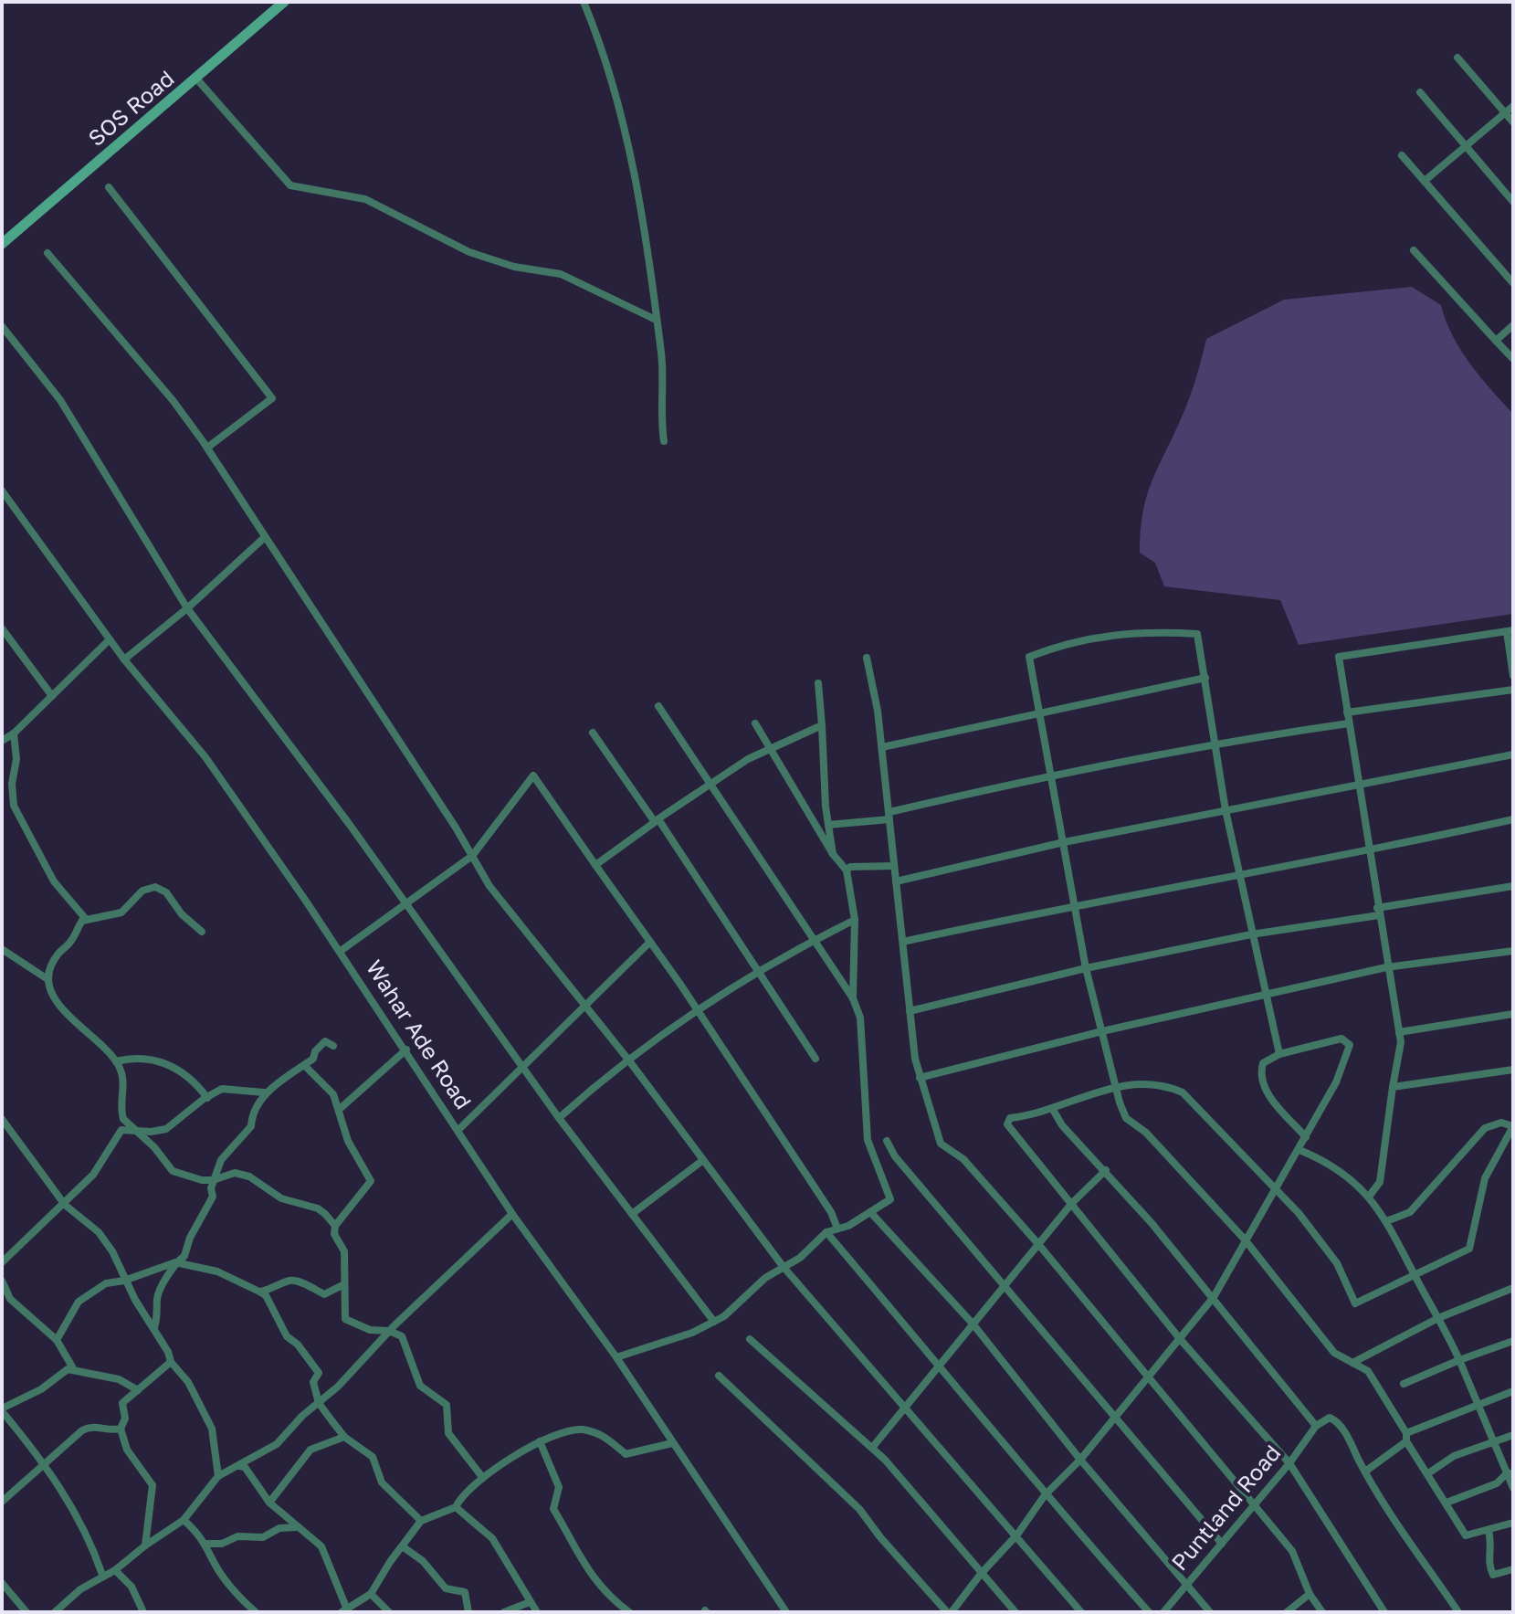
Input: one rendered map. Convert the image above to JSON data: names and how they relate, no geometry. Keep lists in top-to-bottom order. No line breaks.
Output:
{"streets":{"street":["SOS Road","Wahar Ade Road","Puntland Road"]}}
